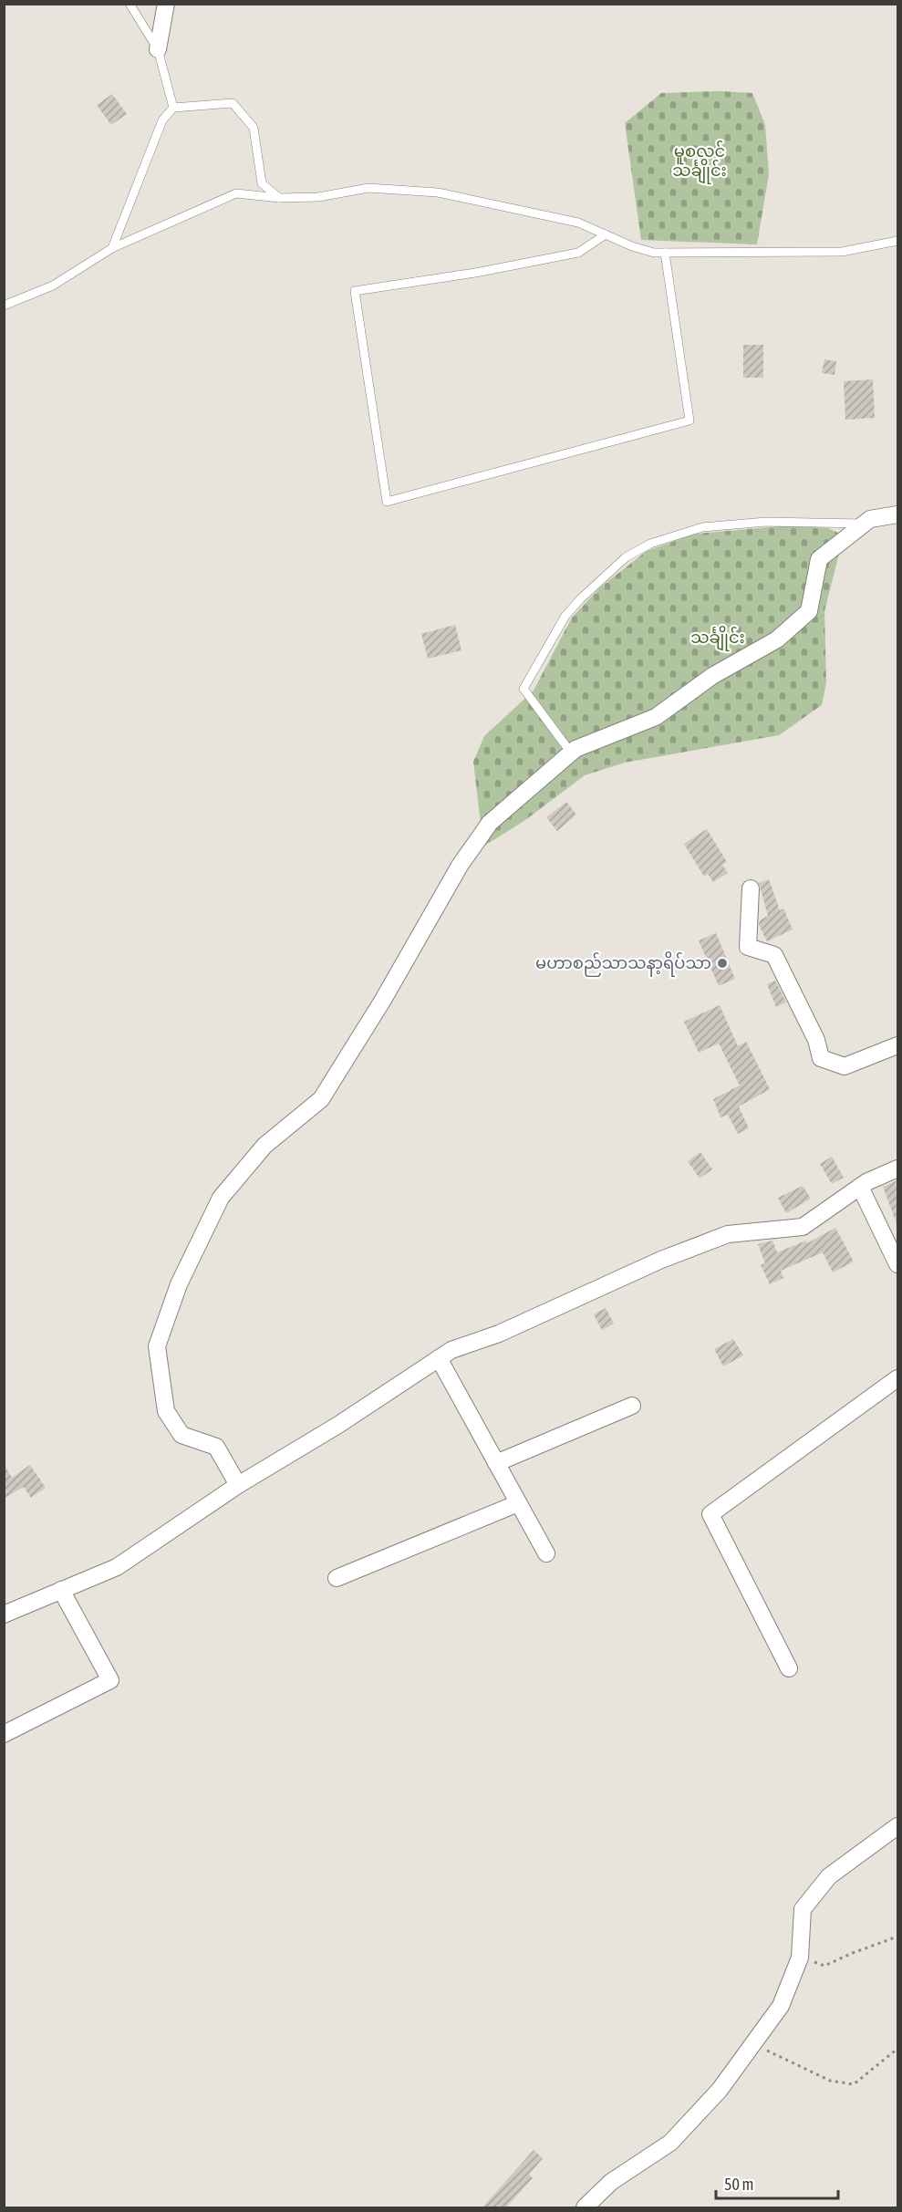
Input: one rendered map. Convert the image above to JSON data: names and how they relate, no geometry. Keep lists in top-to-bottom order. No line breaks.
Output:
{"parks":["မူစလင် သင်္ချိုင်း","သင်္ချိုင်း"],"places":["မဟာစည်သာသနာ့ရိပ်သာ"],"scale_bar":"50 m"}
